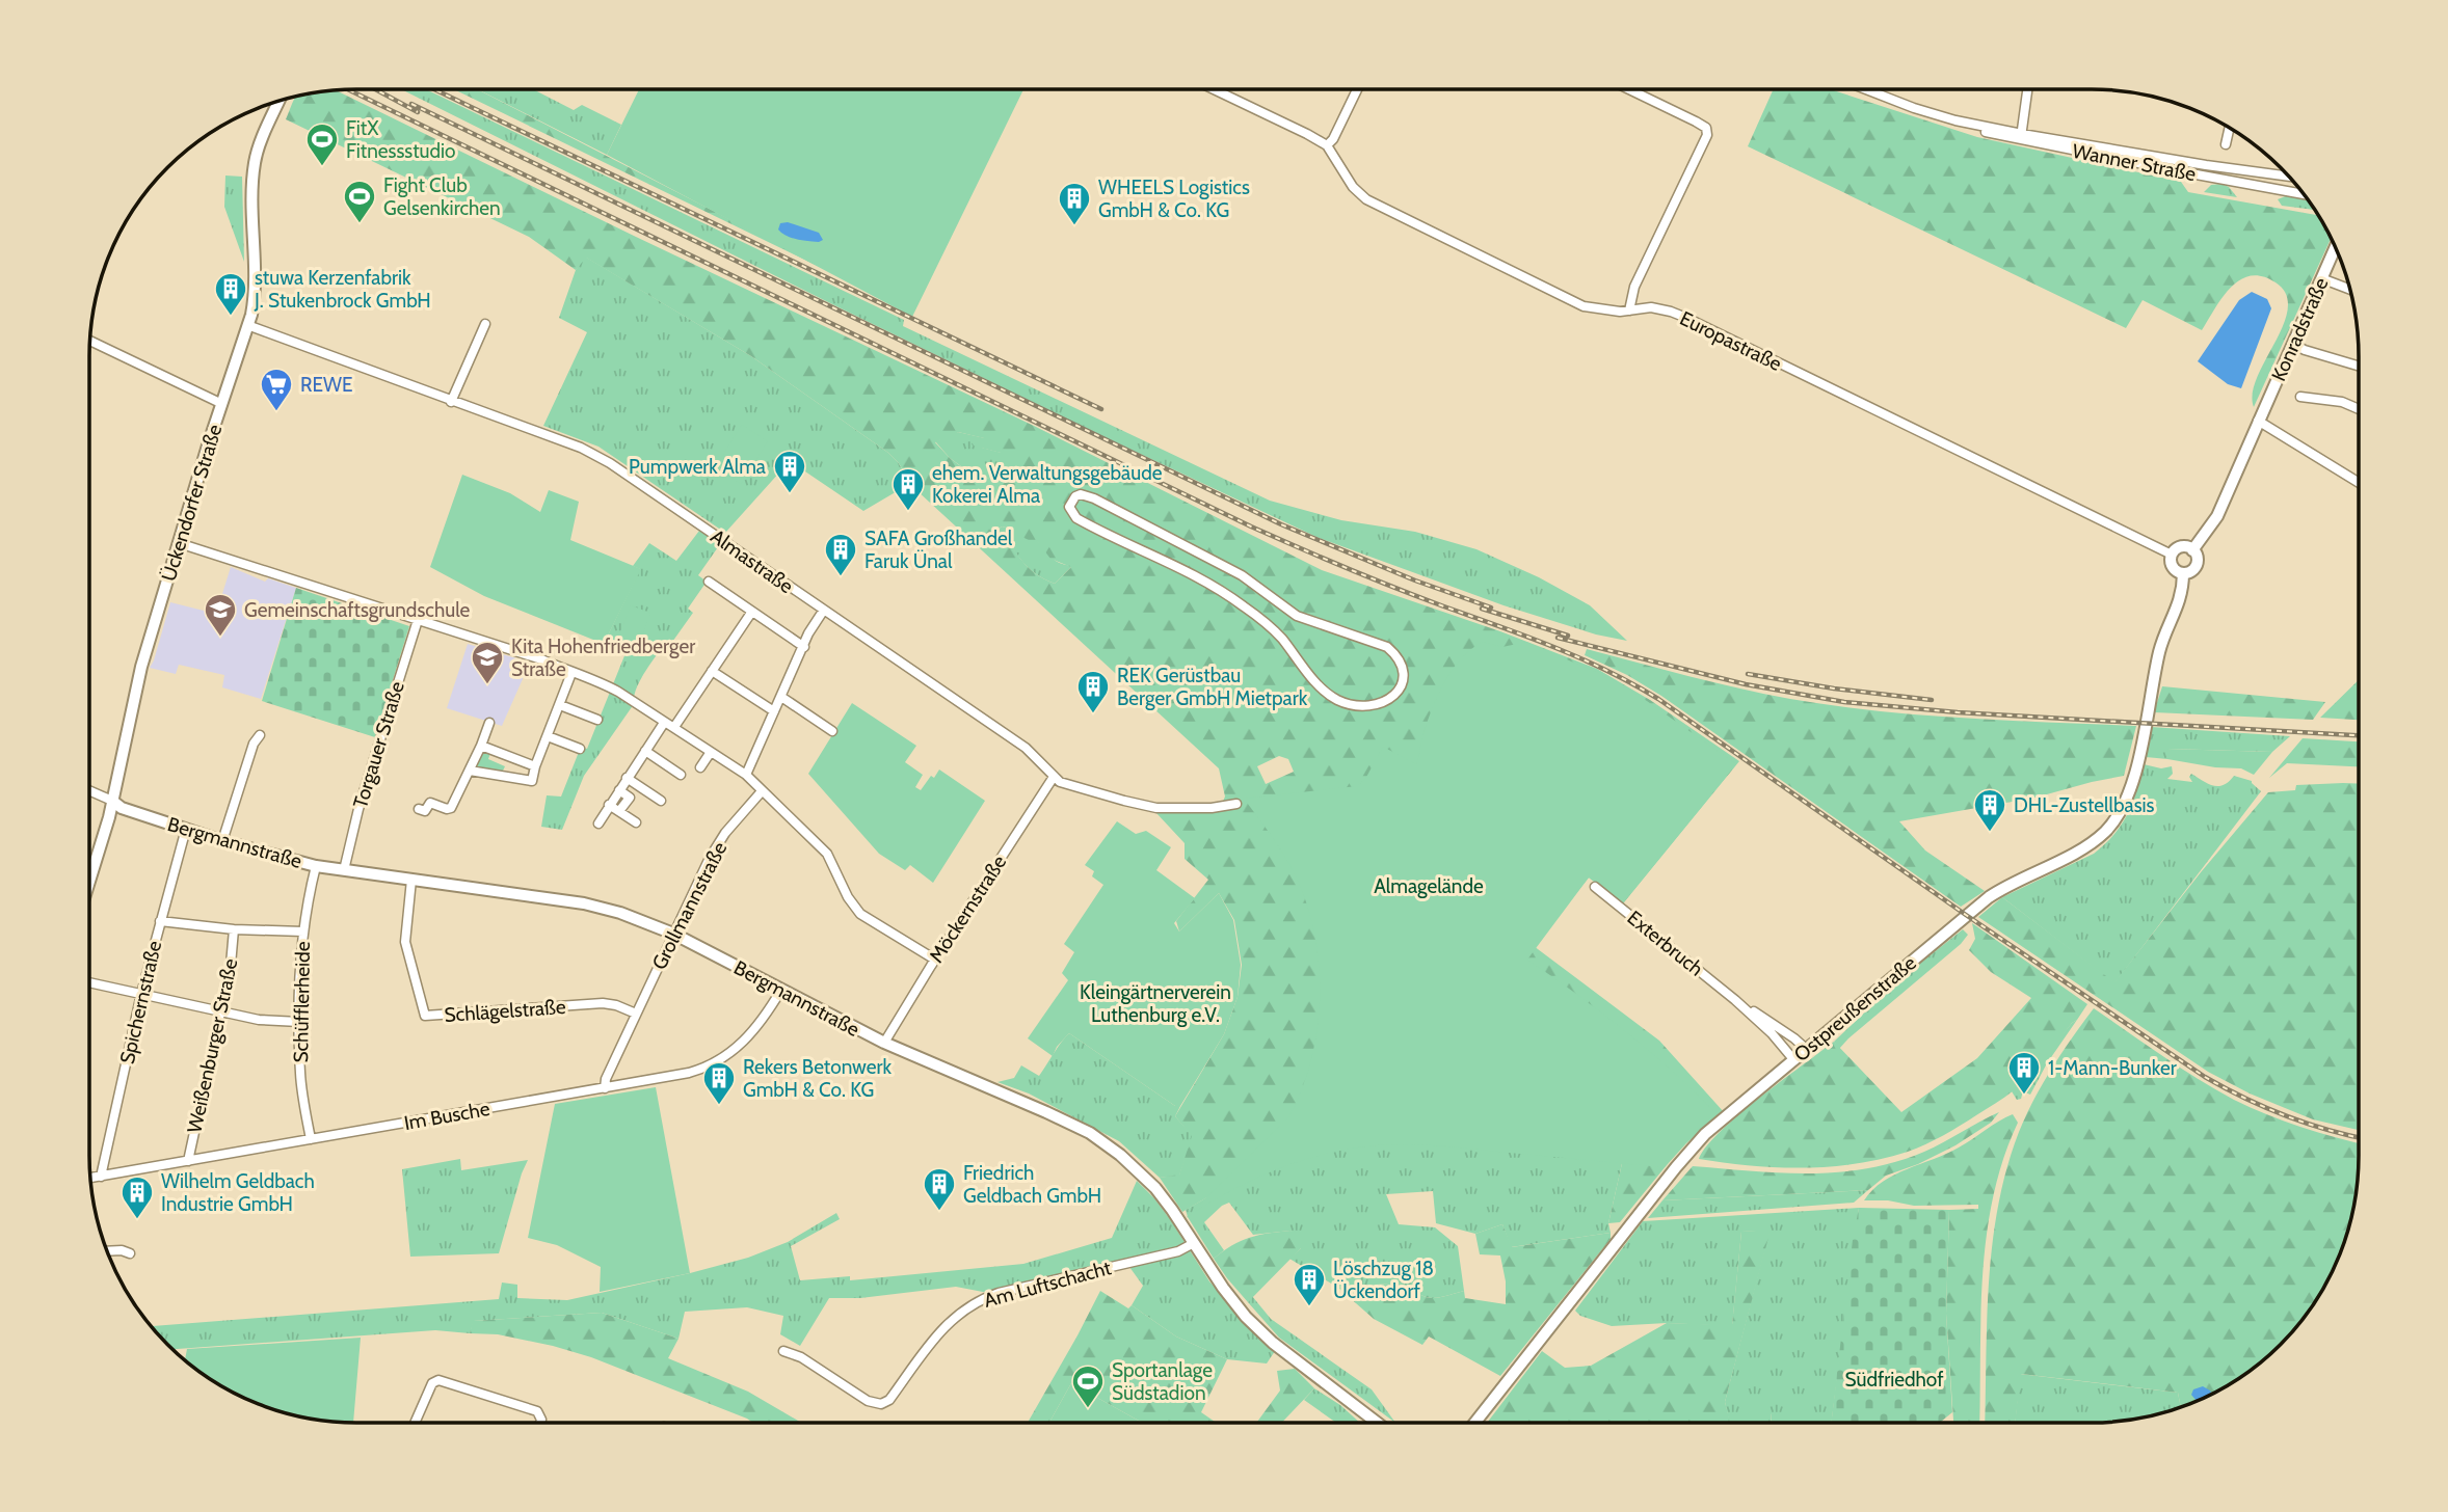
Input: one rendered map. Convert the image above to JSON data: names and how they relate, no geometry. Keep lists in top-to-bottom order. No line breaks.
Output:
{"streets":{"street":["Wanner Straße","Konradstraße","Europastraße","Ückendorfer Straße","Almastraße","Torgauer Straße","Bergmannstraße","Grollmannstraße","Möckernstraße","Exterbruch","Spichernstraße","Schüfflerheide","Ostpreußenstraße","Schlägelstraße","Weißenburger Straße","Im Busche","Am Luftschacht"]},"crossings":[["Europastraße","Ostpreußenstraße"],["Ückendorfer Straße","Almastraße"],["Ückendorfer Straße","Bergmannstraße"],["Almastraße","Möckernstraße"],["Torgauer Straße","Bergmannstraße"],["Bergmannstraße","Grollmannstraße"],["Bergmannstraße","Möckernstraße"],["Bergmannstraße","Spichernstraße"],["Bergmannstraße","Schüfflerheide"],["Bergmannstraße","Schlägelstraße"],["Bergmannstraße","Im Busche"],["Bergmannstraße","Am Luftschacht"],["Grollmannstraße","Schlägelstraße"],["Grollmannstraße","Im Busche"],["Exterbruch","Ostpreußenstraße"],["Spichernstraße","Im Busche"],["Schüfflerheide","Im Busche"],["Weißenburger Straße","Im Busche"]],"parks":["Almagelände","Kleingärtnerverein Luthenburg e.V.","Südfriedhof"],"places":{"sports":["FitX Fitnessstudio","Fight Club Gelsenkirchen","Sportanlage Südstadion"],"building":["WHEELS Logistics GmbH & Co. KG","stuwa Kerzenfabrik J. Stukenbrock GmbH","Pumpwerk Alma","ehem. Verwaltungsgebäude Kokerei Alma","SAFA Großhandel Faruk Ünal","REK Gerüstbau Berger GmbH Mietpark","DHL-Zustellbasis","1-Mann-Bunker","Rekers Betonwerk GmbH & Co. KG","Friedrich Geldbach GmbH","Wilhelm Geldbach Industrie GmbH","Löschzug 18 Ückendorf"],"supermarket":["REWE"],"school or university":["Gemeinschaftsgrundschule","Kita Hohenfriedberger Straße"]}}
